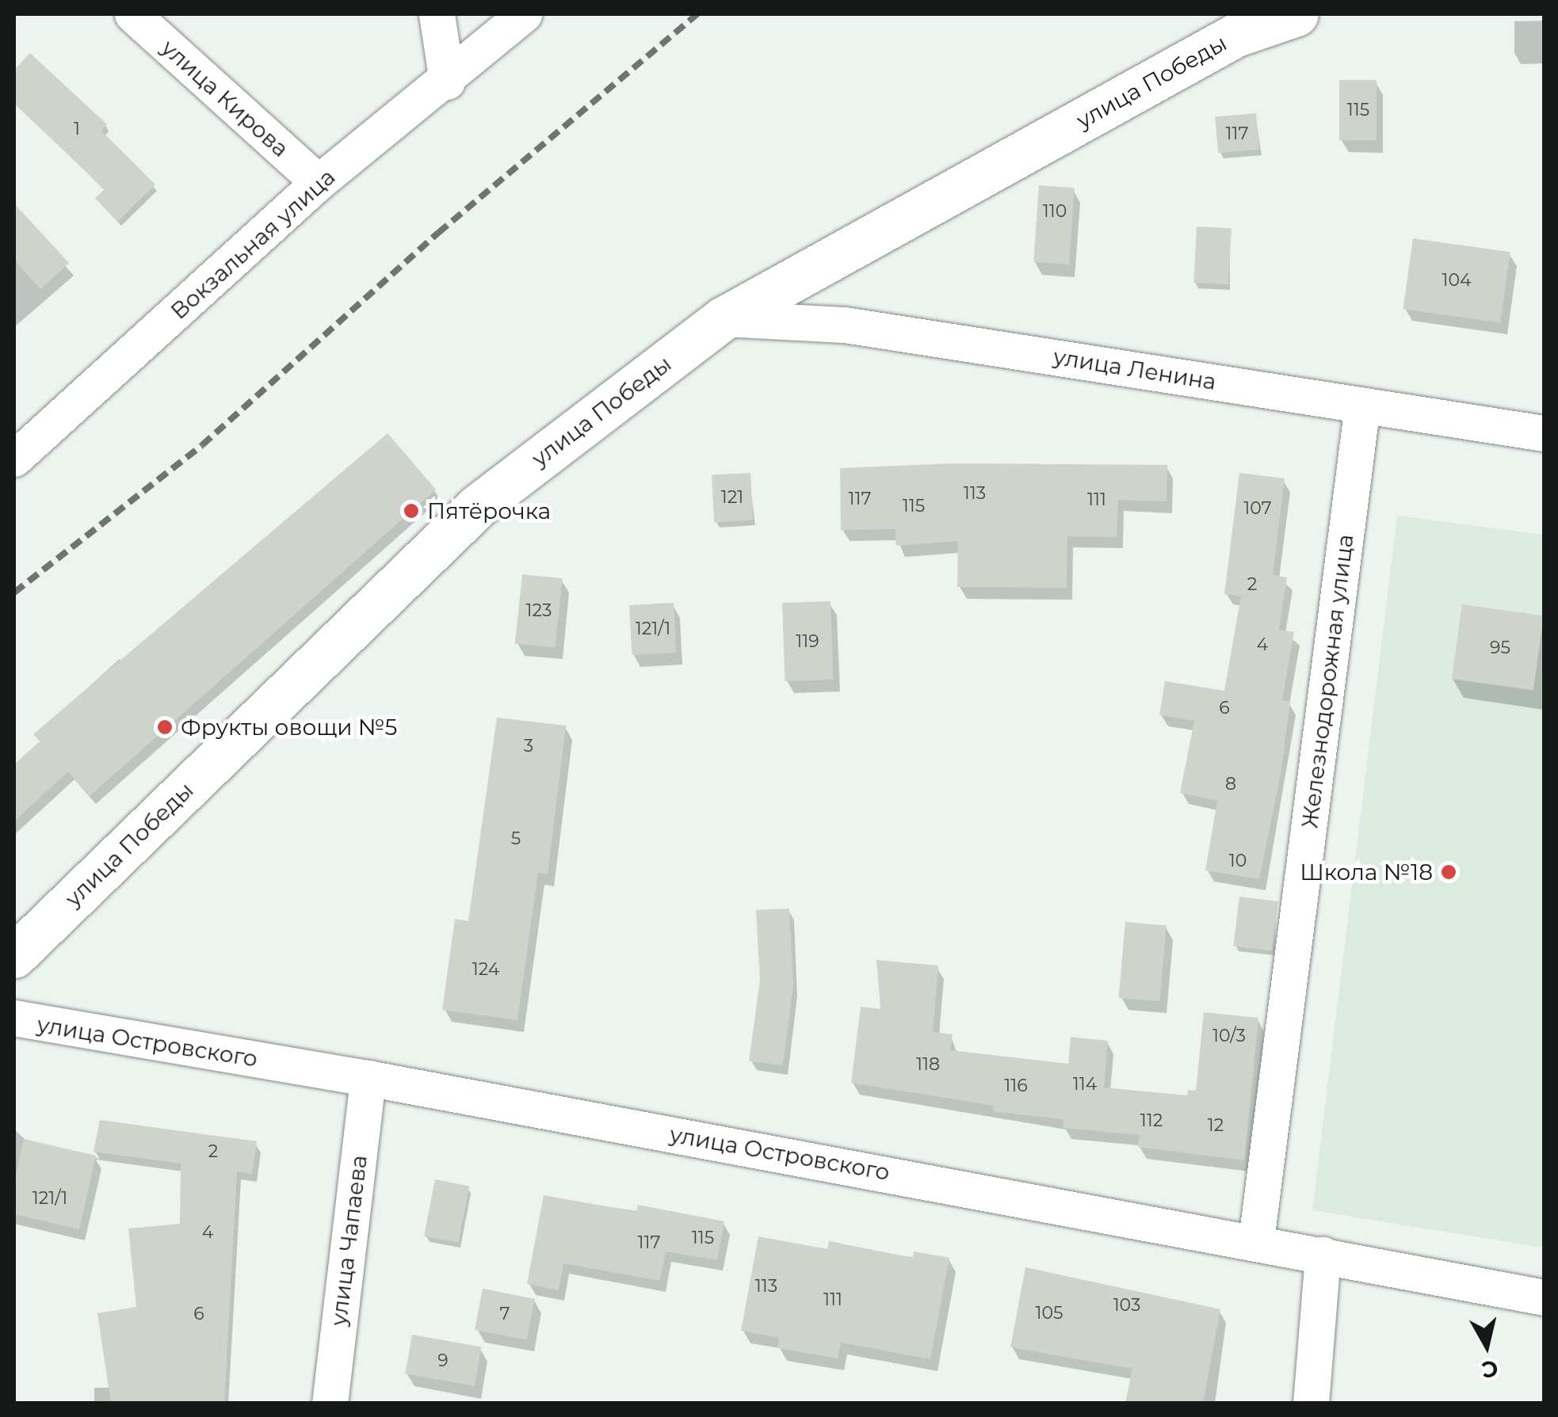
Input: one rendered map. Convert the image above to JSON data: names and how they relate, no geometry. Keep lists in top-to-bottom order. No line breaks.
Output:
{"streets":{"street":["улица Победы","улица Кирова","Вокзальная улица","улица Ленина","Железнодорожная улица","улица Островского","улица Чапаева"]},"crossings":[["улица Победы","улица Ленина"],["улица Кирова","Вокзальная улица"],["улица Ленина","Железнодорожная улица"],["Железнодорожная улица","улица Островского"],["улица Островского","улица Чапаева"]],"places":["Пятёрочка","Фрукты овощи №5","Школа №18"],"house_numbers":["115","1","117","110","104","113","121","117","111","115","107","2","123","121/1","119","4","95","6","3","8","5","10","124","10/3","118","114","116","112","12","2","121/1","4","115","117","113","111","103","105","6","7","9"],"north":"bottom"}
